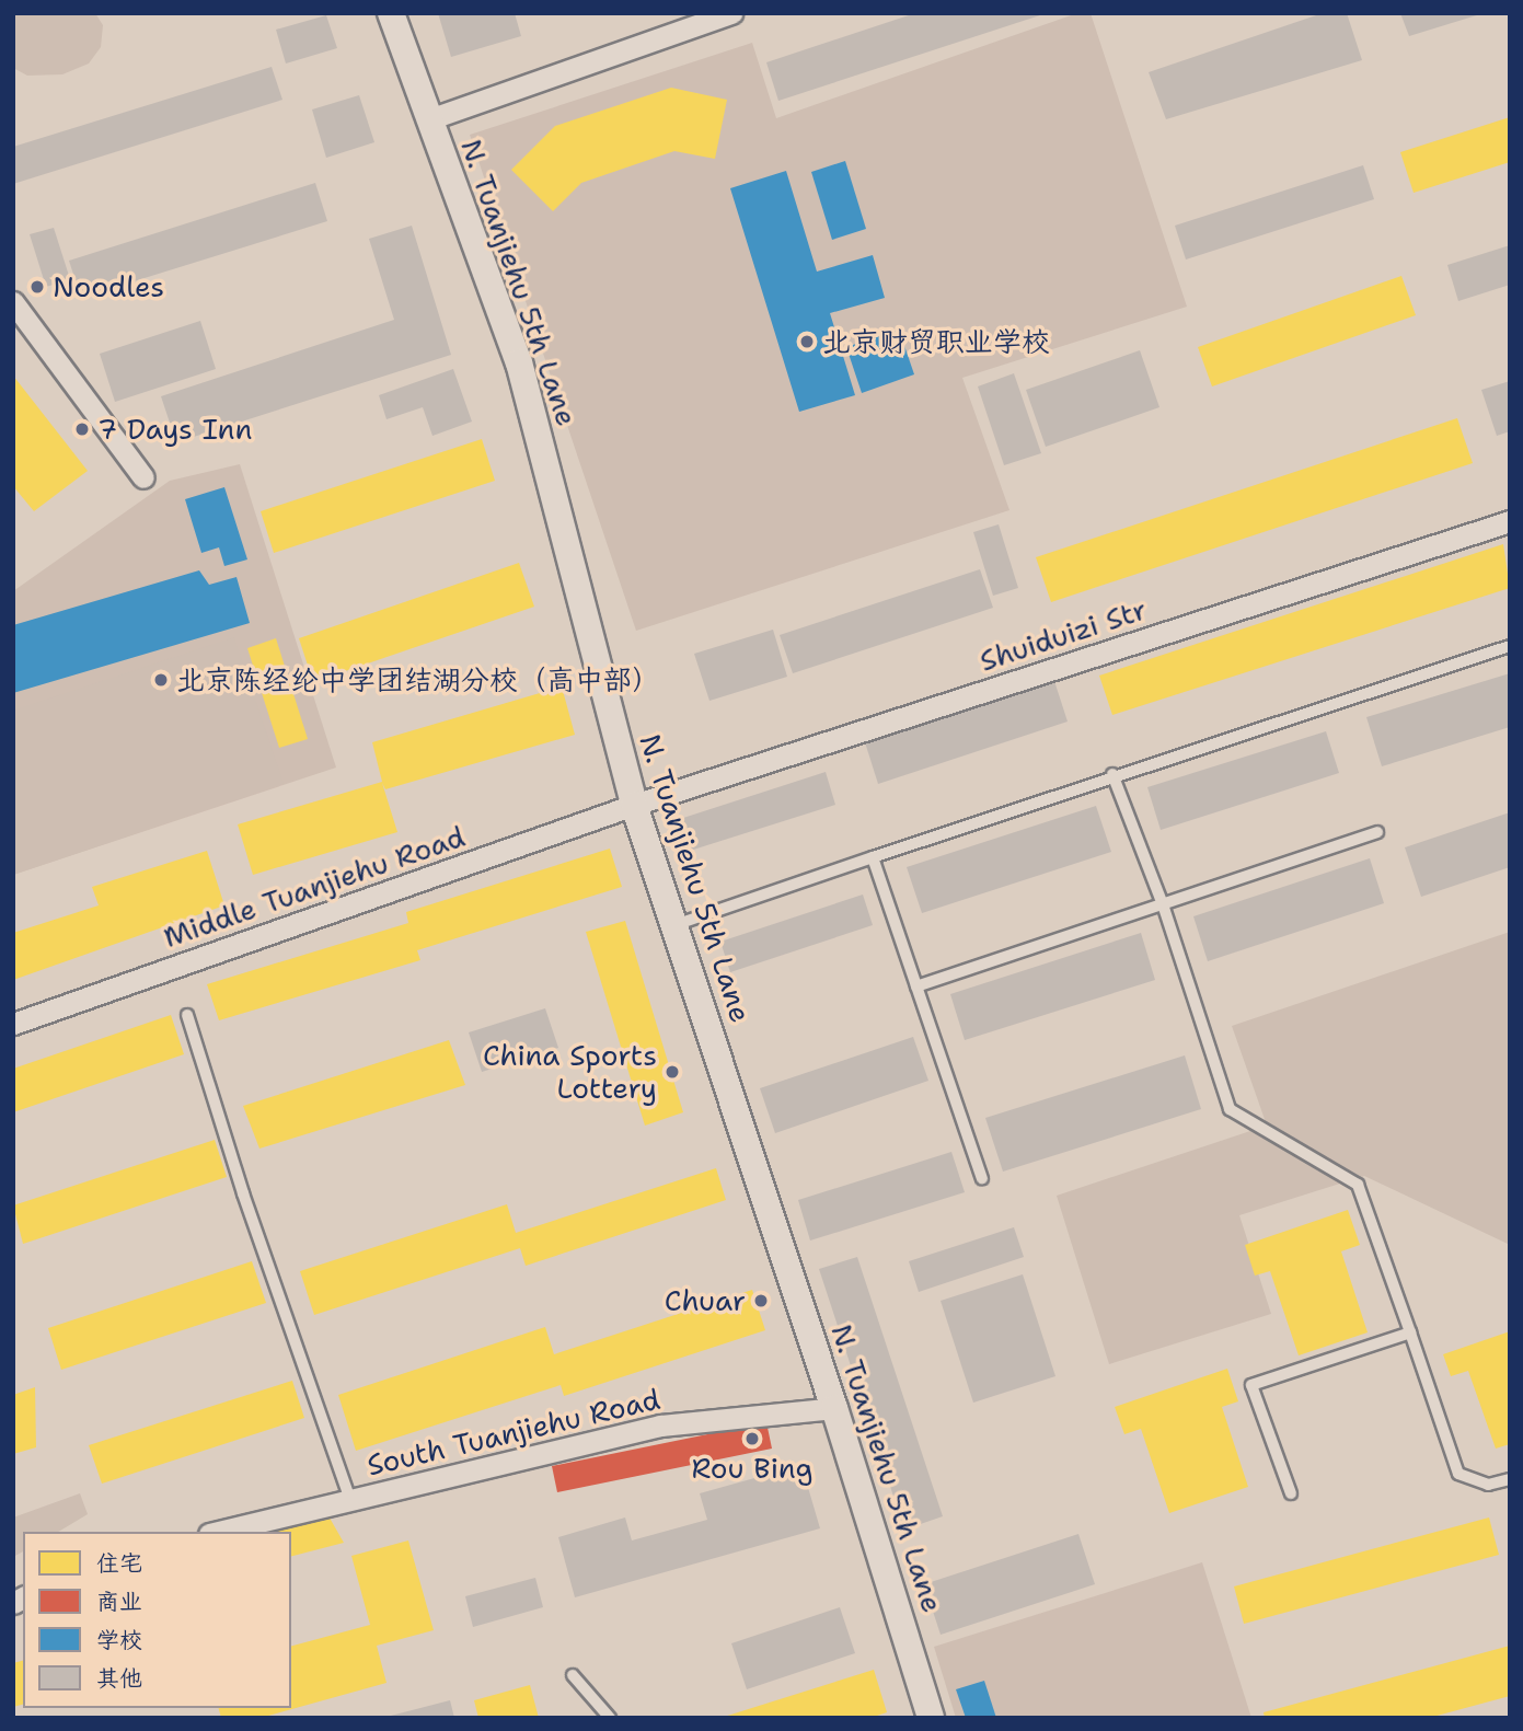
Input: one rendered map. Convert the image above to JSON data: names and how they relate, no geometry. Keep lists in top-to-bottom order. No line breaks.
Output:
{"streets":{"street":["N. Tuanjiehu 5th Lane","Shuiduizi Str","Middle Tuanjiehu Road","South Tuanjiehu Road"]},"crossings":[["N. Tuanjiehu 5th Lane","Shuiduizi Str"],["N. Tuanjiehu 5th Lane","Middle Tuanjiehu Road"],["N. Tuanjiehu 5th Lane","South Tuanjiehu Road"],["Shuiduizi Str","Middle Tuanjiehu Road"]],"places":["Noodles","北京财贸职业学校","7 Days Inn","北京陈经纶中学团结湖分校（高中部）","China Sports Lottery","Chuar","Rou Bing"],"legend":["住宅","商业","学校","其他"]}
